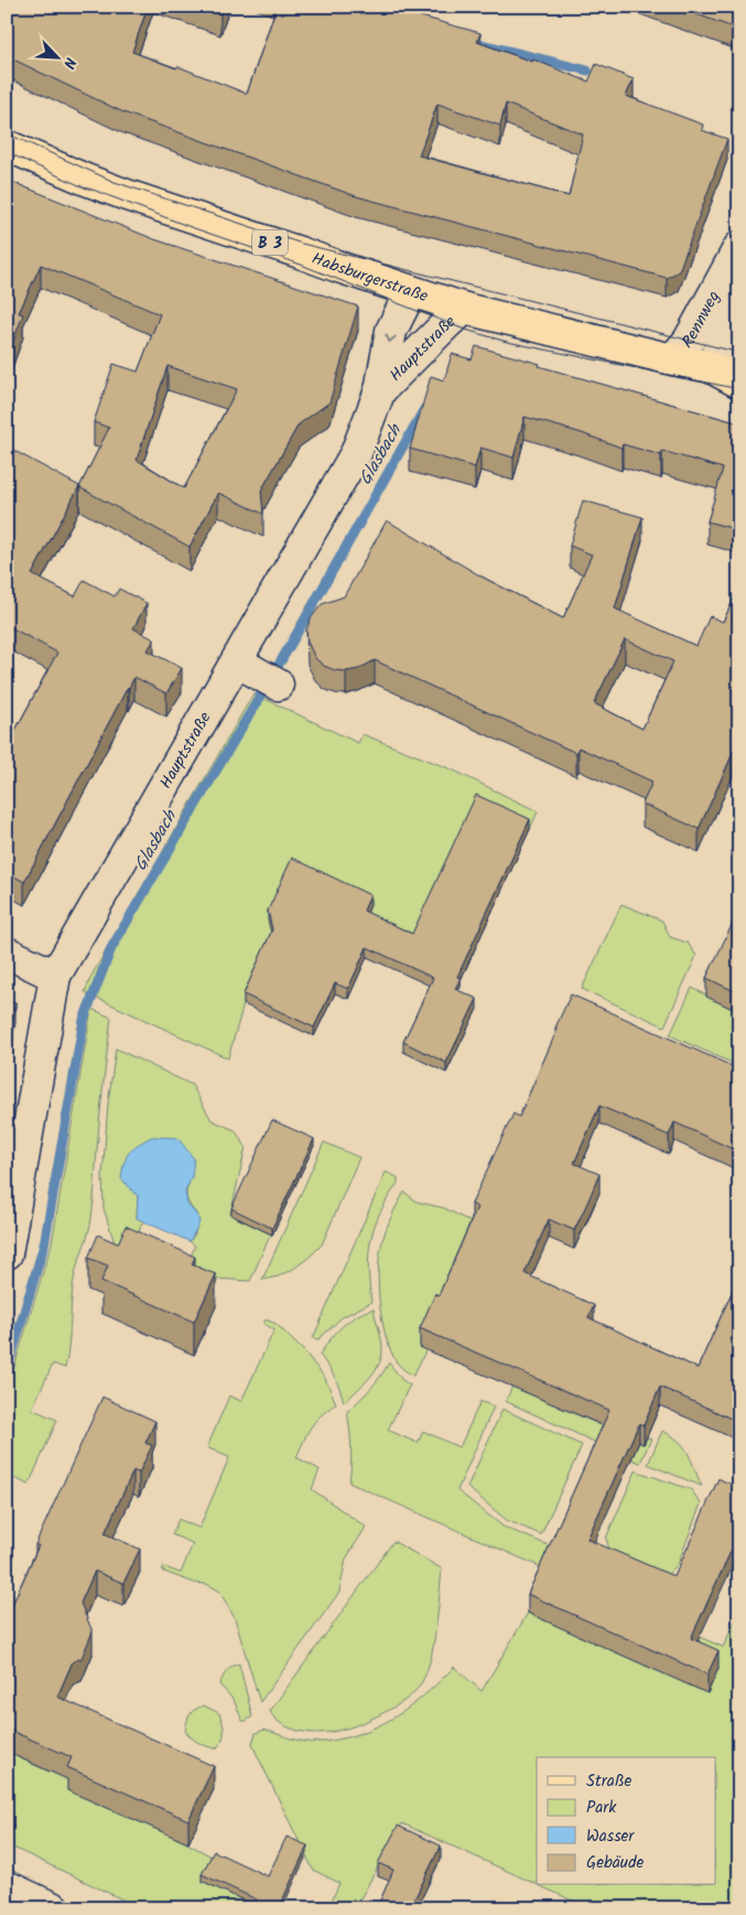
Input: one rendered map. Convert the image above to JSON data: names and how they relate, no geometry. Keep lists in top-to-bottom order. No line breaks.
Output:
{"streets":{"main road":["B 3","Habsburgerstraße"],"street":["Rennweg","Hauptstraße"]},"crossings":[["Habsburgerstraße","Rennweg"],["Habsburgerstraße","Hauptstraße"]],"water":["Glasbach"],"legend":["Straße","Park","Wasser","Gebäude"],"north":"bottom right"}
